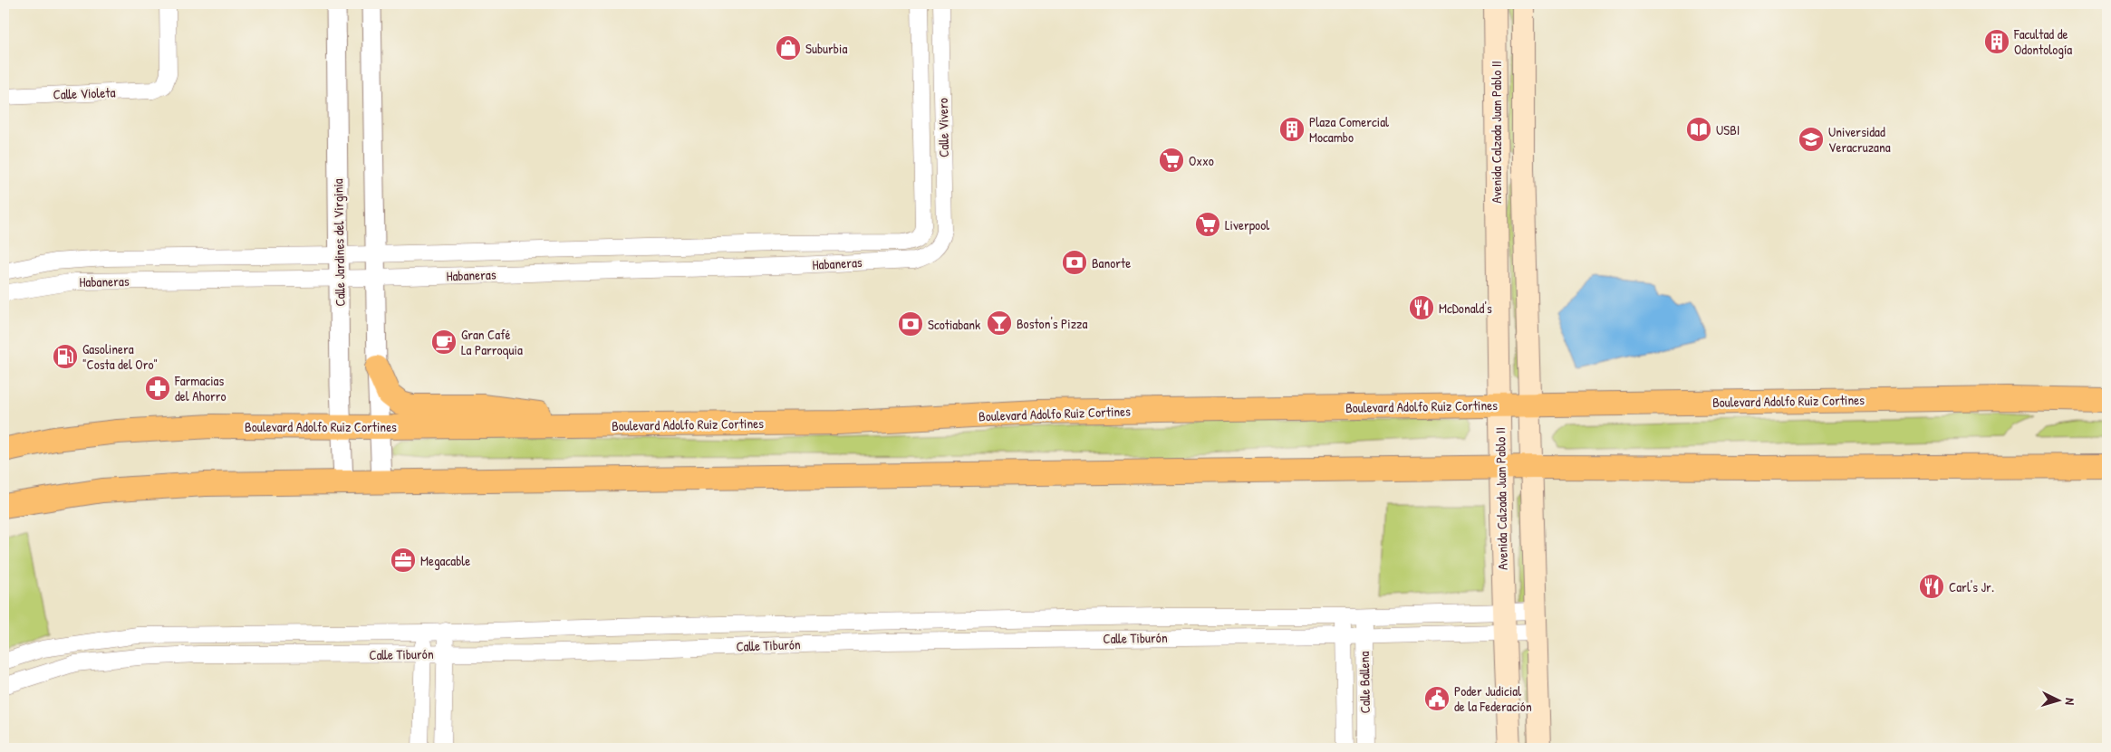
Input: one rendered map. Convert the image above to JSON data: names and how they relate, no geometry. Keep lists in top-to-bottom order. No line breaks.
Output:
{"streets":{"main road":["Avenida Calzada Juan Pablo II","Boulevard Adolfo Ruiz Cortines"],"street":["Calle Violeta","Calle Vivero","Calle Jardines del Virginia","Habaneras","Calle Tiburón","Calle Ballena"]},"crossings":[["Calle Vivero","Habaneras"],["Avenida Calzada Juan Pablo II","Boulevard Adolfo Ruiz Cortines"],["Avenida Calzada Juan Pablo II","Calle Tiburón"],["Calle Jardines del Virginia","Habaneras"],["Calle Jardines del Virginia","Boulevard Adolfo Ruiz Cortines"],["Calle Tiburón","Calle Ballena"]],"places":{"building":["Facultad de Odontología","Plaza Comercial Mocambo"],"shop":["Suburbia"],"library":["USBI"],"school or university":["Universidad Veracruzana"],"supermarket":["Oxxo","Liverpool"],"bank":["Banorte","Scotiabank"],"restaurant":["McDonald's","Carl's Jr."],"bar":["Boston's Pizza"],"cafe":["Gran Café La Parroquia"],"fuel station":["Gasolinera \"Costa del Oro\""],"pharmacy":["Farmacias del Ahorro"],"office":["Megacable"],"public building":["Poder Judicial de la Federación"]},"north":"right"}
